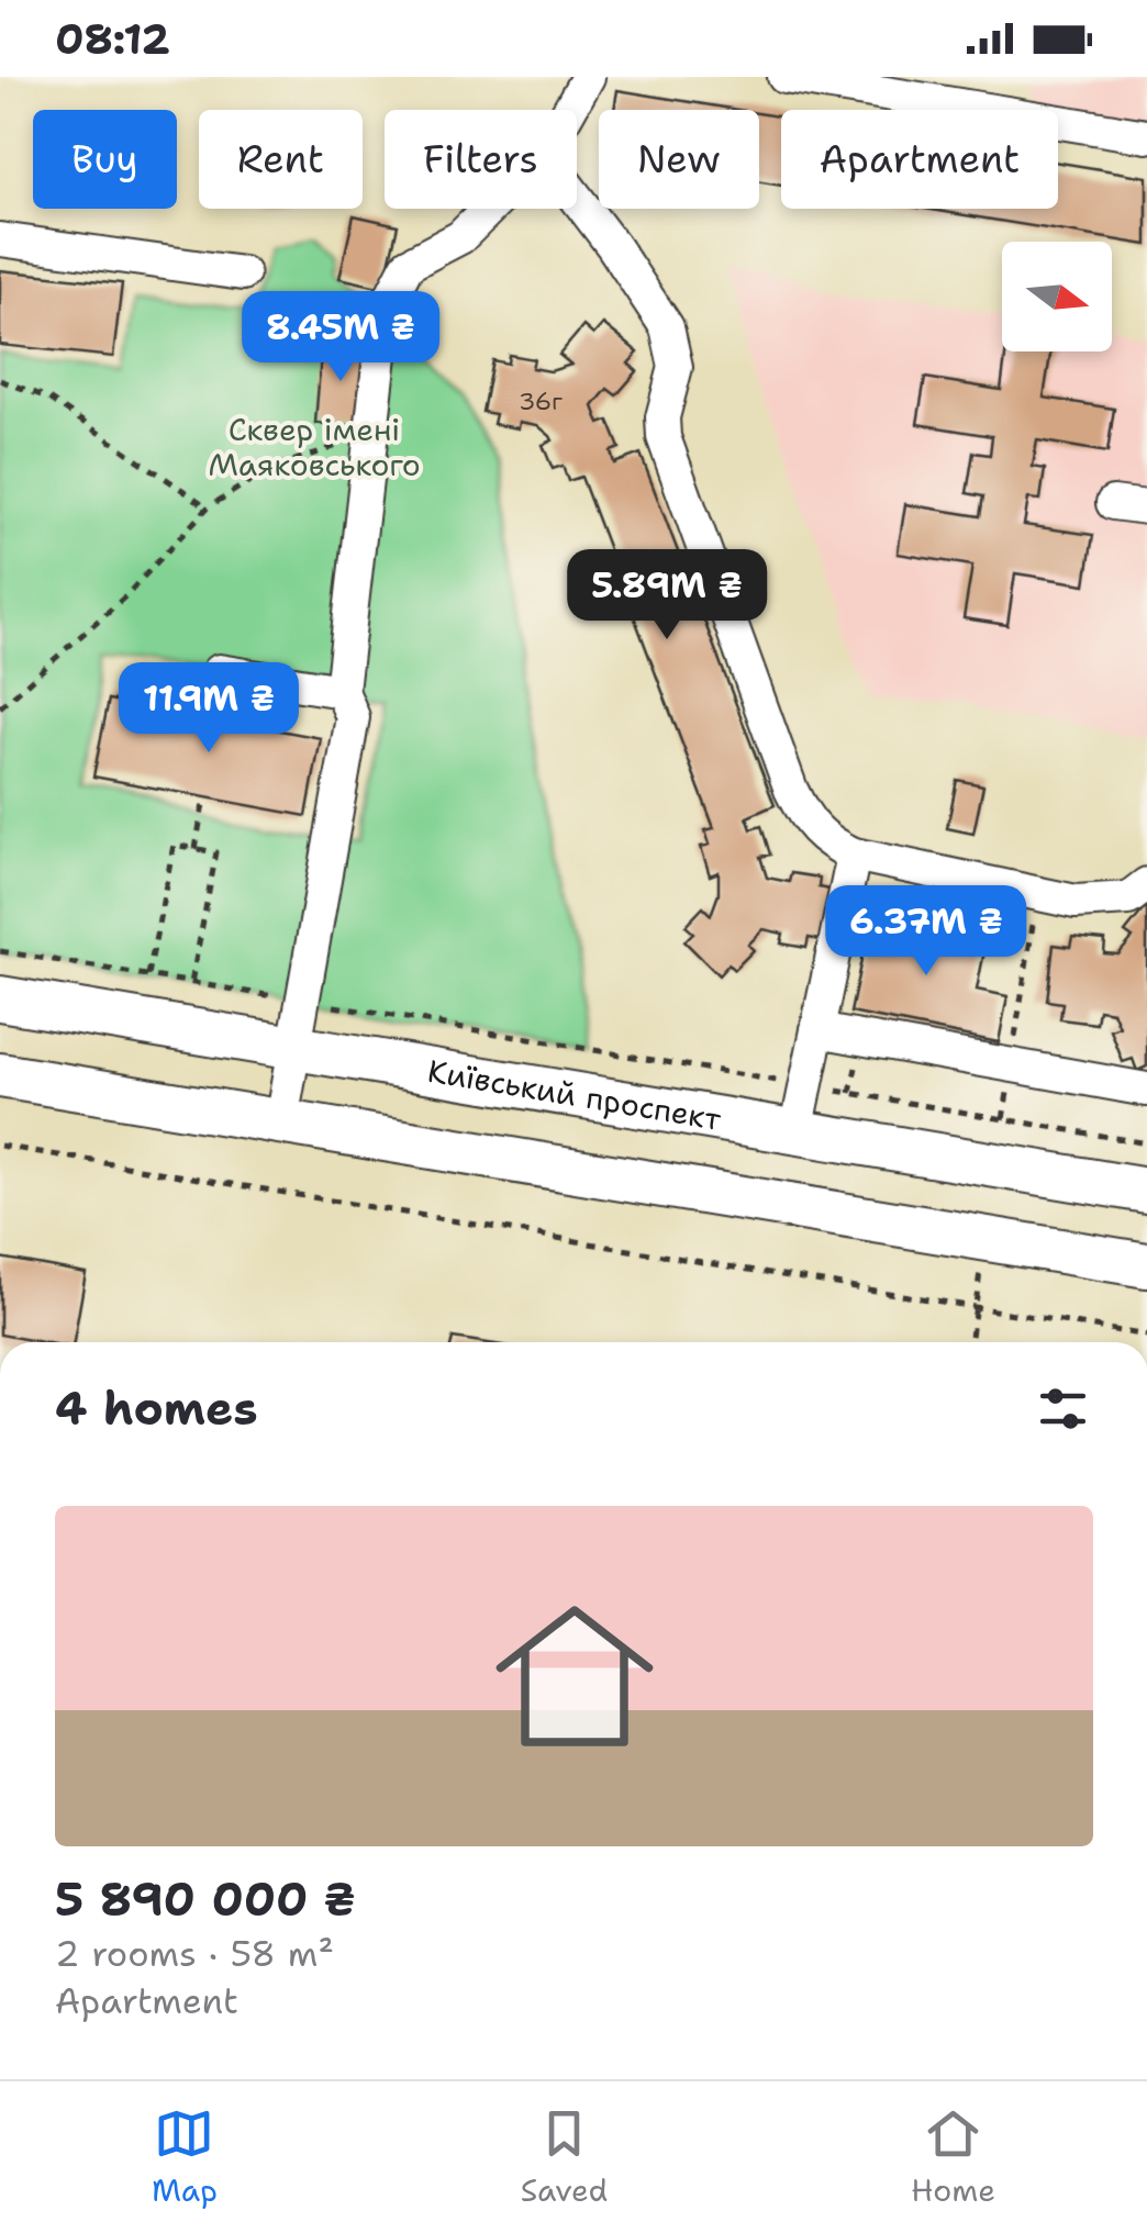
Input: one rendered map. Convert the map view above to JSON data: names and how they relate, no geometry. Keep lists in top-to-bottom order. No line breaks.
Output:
{"streets":{"main road":["Київський проспект"]},"parks":["Сквер імені Маяковського"],"house_numbers":["36г"],"north":"right","page":{"status":"08:12","chip":["Buy","Rent","Filters","New","Apartment"],"price":["8.45M ₴","5.89M ₴","11.9M ₴","6.37M ₴"],"heading":"4 homes","list":[{"name":"5 890 000 ₴","note":"2 rooms · 58 m² · Apartment"}],"tabs":["Map","Saved","Home"]}}
